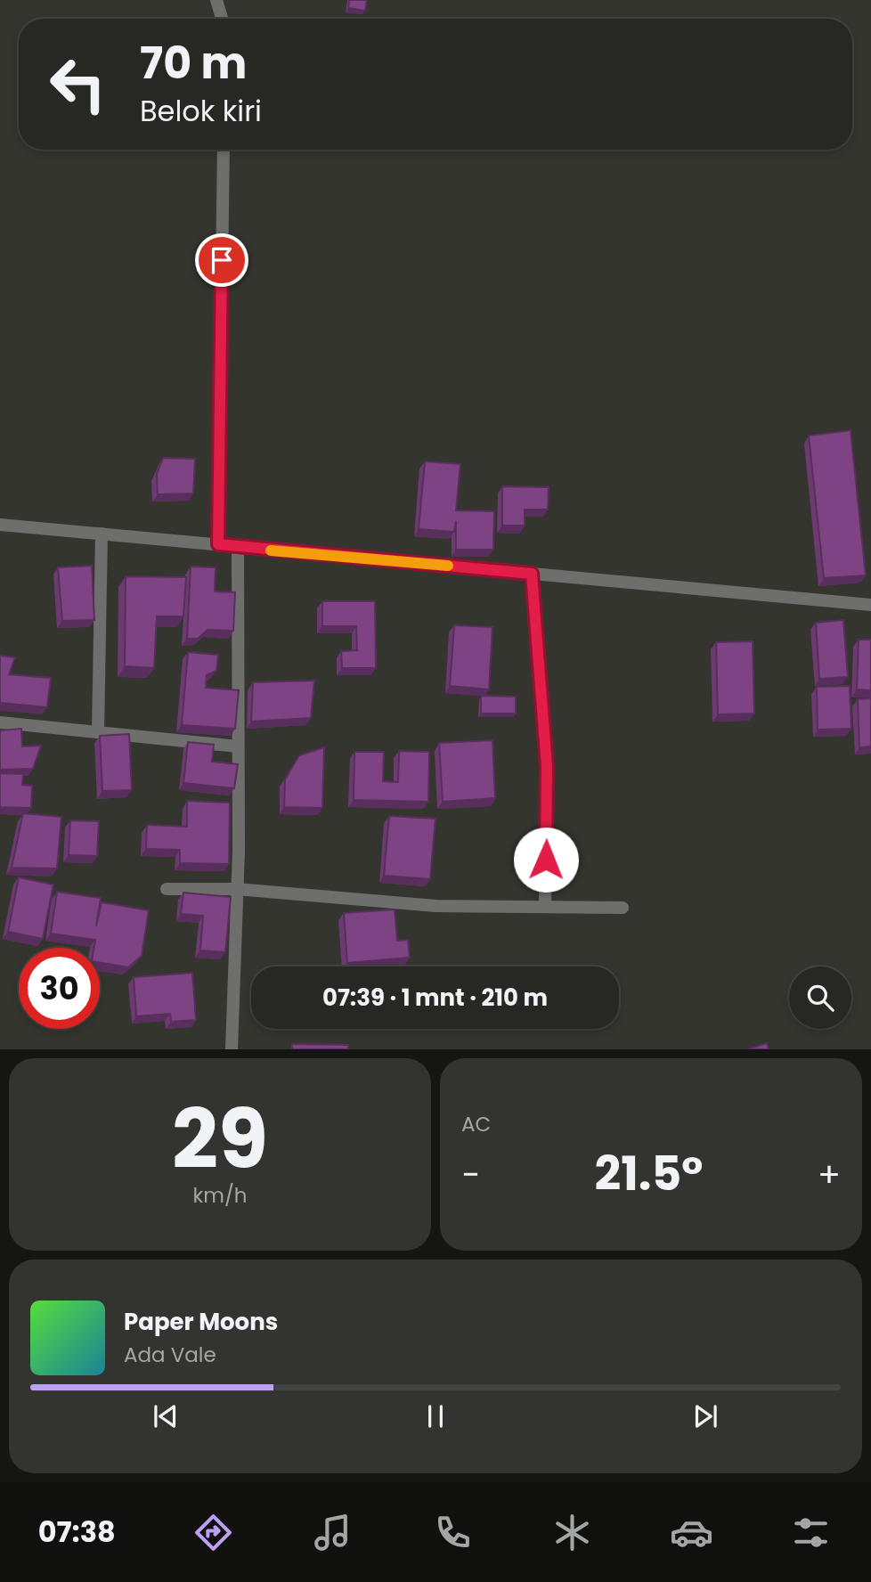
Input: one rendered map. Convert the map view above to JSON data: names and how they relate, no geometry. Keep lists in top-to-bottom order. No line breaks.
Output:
{"page":{"turn":["70 m","Belok kiri"],"limit":"30","trip":"07:39 · 1 mnt · 210 m","tile":[["29","km/h"],"AC"],"heat":["−","21.5°","+"],"song":["Paper Moons","Ada Vale"],"tabs":"07:38"}}
